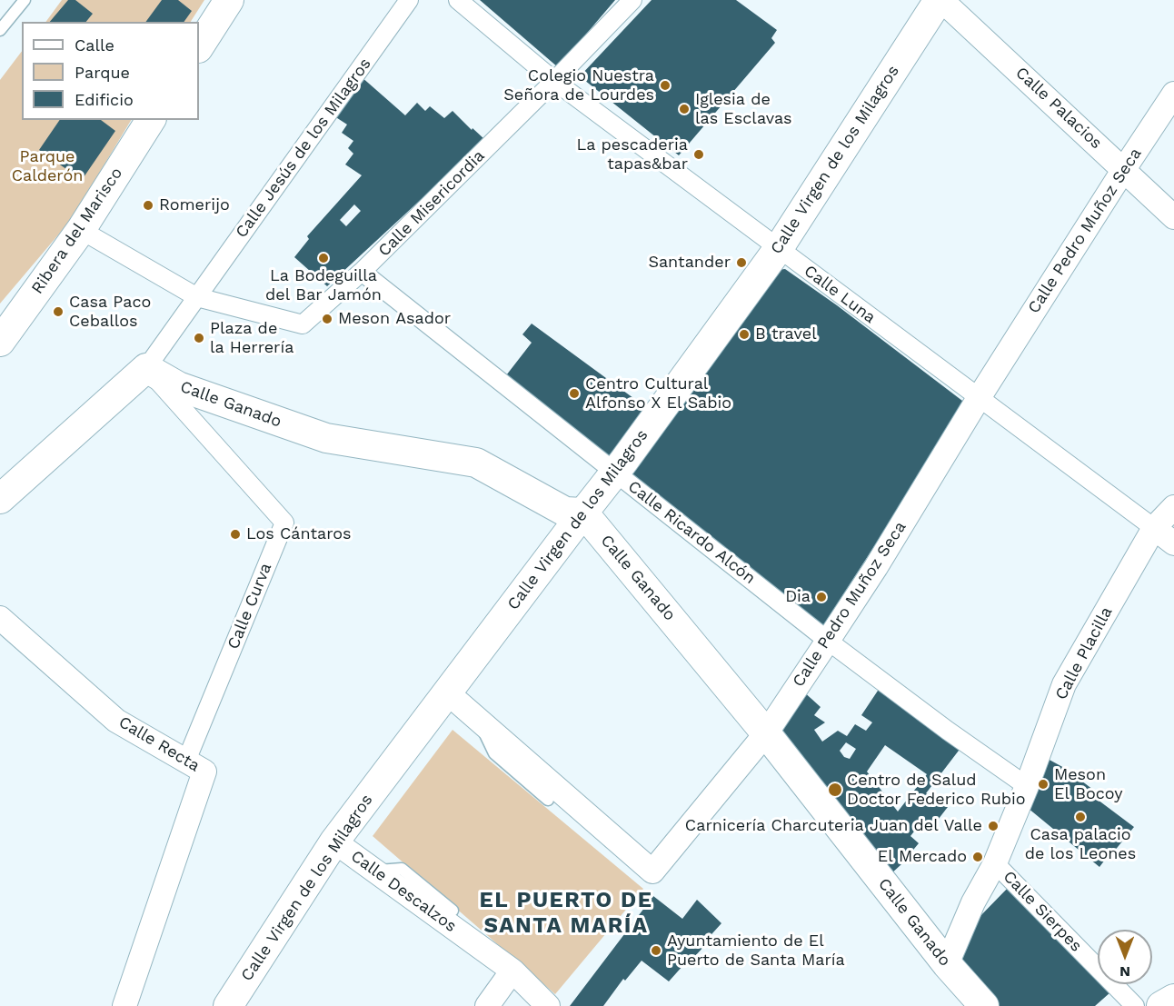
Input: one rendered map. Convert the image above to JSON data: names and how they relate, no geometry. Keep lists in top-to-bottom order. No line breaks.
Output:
{"streets":{"street":["Calle Palacios","Calle Jesús de los Milagros","Calle Virgen de los Milagros","Calle Misericordia","Ribera del Marisco","Calle Pedro Muñoz Seca","Calle Luna","Calle Ganado","Calle Ricardo Alcón","Calle Curva","Calle Placilla","Calle Recta","Calle Descalzos","Calle Sierpes"]},"crossings":[["Calle Palacios","Calle Virgen de los Milagros"],["Calle Palacios","Calle Pedro Muñoz Seca"],["Calle Jesús de los Milagros","Calle Misericordia"],["Calle Virgen de los Milagros","Calle Pedro Muñoz Seca"],["Calle Virgen de los Milagros","Calle Luna"],["Calle Virgen de los Milagros","Calle Ganado"],["Calle Virgen de los Milagros","Calle Ricardo Alcón"],["Calle Virgen de los Milagros","Calle Descalzos"],["Calle Misericordia","Calle Luna"],["Calle Misericordia","Calle Ricardo Alcón"],["Calle Pedro Muñoz Seca","Calle Luna"],["Calle Pedro Muñoz Seca","Calle Ganado"],["Calle Pedro Muñoz Seca","Calle Ricardo Alcón"],["Calle Luna","Calle Placilla"],["Calle Ganado","Calle Curva"],["Calle Ganado","Calle Placilla"],["Calle Ricardo Alcón","Calle Placilla"],["Calle Curva","Calle Recta"],["Calle Placilla","Calle Sierpes"]],"districts":["EL PUERTO DE SANTA MARÍA"],"parks":["Parque Calderón"],"places":["Colegio Nuestra Señora de Lourdes","Iglesia de las Esclavas","La pescaderia tapas&bar","Romerijo","La Bodeguilla del Bar Jamón","Santander","Casa Paco Ceballos","Meson Asador","B travel","Plaza de la Herrería","Centro Cultural Alfonso X El Sabio","Los Cántaros","Dia","Meson El Bocoy","Centro de Salud Doctor Federico Rubio","Casa palacio de los Leones","Carnicería Charcuteria Juan del Valle","El Mercado","Ayuntamiento de El Puerto de Santa María"],"legend":["Calle","Parque","Edificio"],"north":"bottom"}
